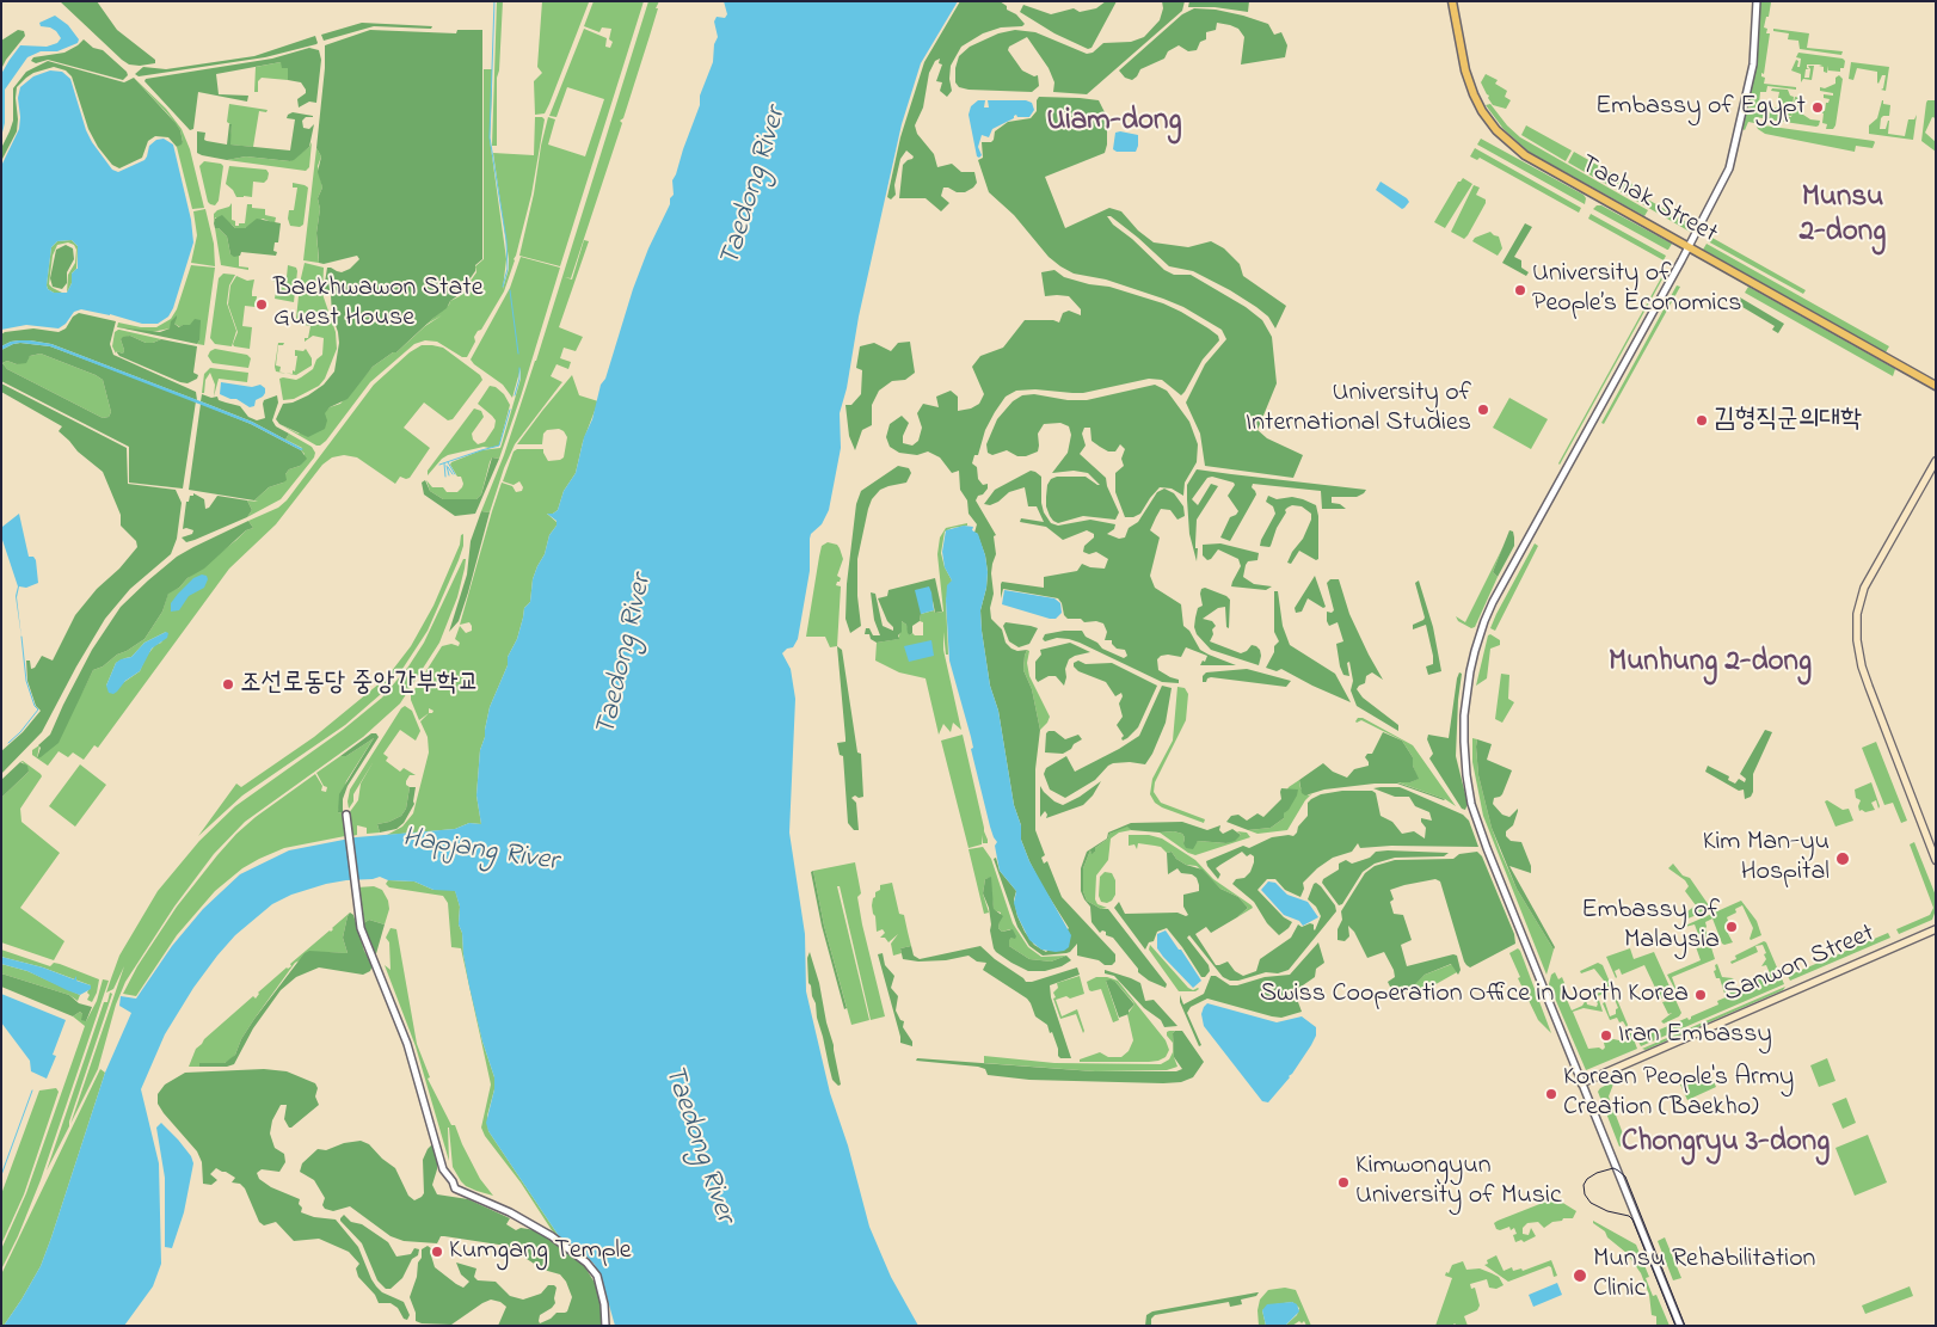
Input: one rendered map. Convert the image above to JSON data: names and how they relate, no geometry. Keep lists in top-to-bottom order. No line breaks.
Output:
{"streets":{"main road":["Taehak Street","Sanwon Street"]},"districts":["Uiam-dong","Munsu 2-dong","Munhung 2-dong","Chongryu 3-dong"],"water":["Taedong River","Hapjang River"],"places":["Embassy of Egypt","University of People’s Economics","Baekhwawon State Guest House","University of International Studies","김형직군의대학","조선로동당 중앙간부학교","Kim Man-yu Hospital","Embassy of Malaysia","Swiss Cooperation Office in North Korea","Iran Embassy","Korean People's Army Creation (Baekho)","Kimwongyun University of Music","Kumgang Temple","Munsu Rehabilitation Clinic"]}
